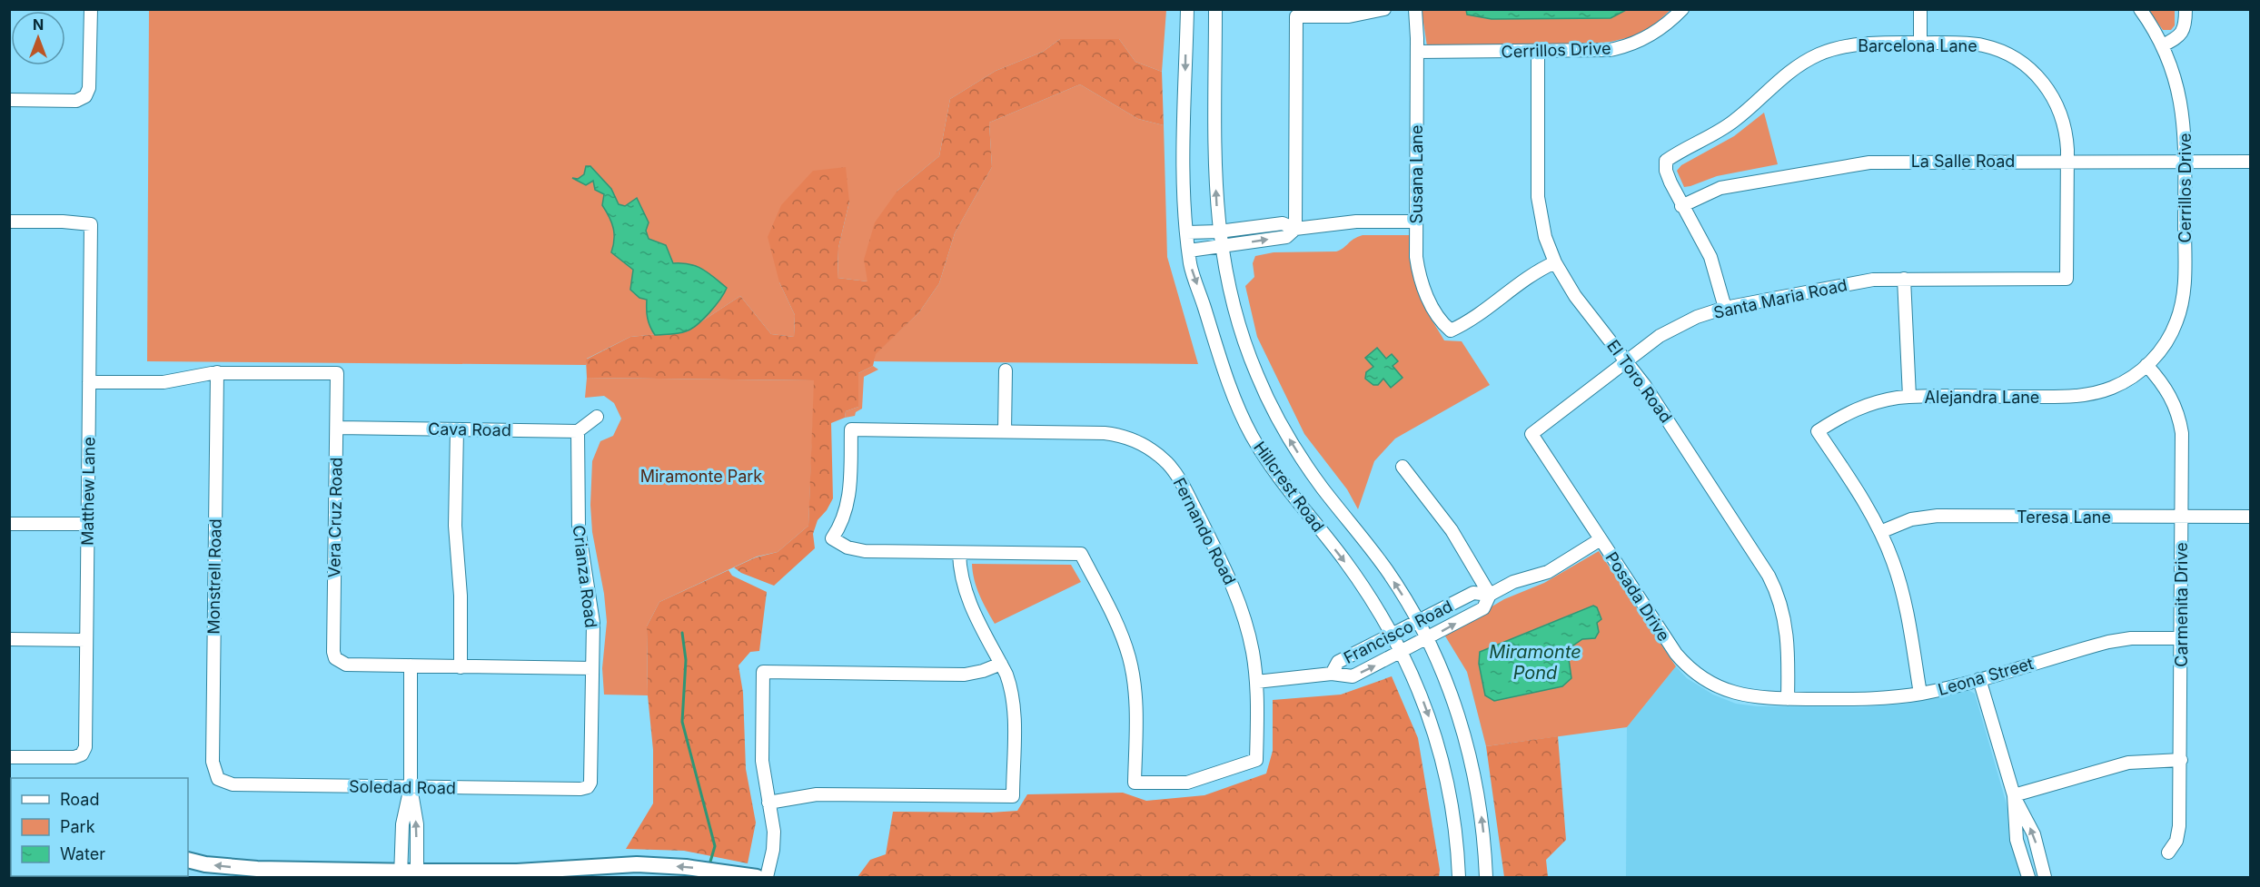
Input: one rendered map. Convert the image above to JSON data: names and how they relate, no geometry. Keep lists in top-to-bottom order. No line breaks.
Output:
{"streets":{"street":["Barcelona Lane","Cerrillos Drive","La Salle Road","Susana Lane","Santa Maria Road","El Toro Road","Alejandra Lane","Cava Road","Hillcrest Road","Matthew Lane","Teresa Lane","Vera Cruz Road","Fernando Road","Monstrell Road","Crianza Road","Posada Drive","Carmenita Drive","Francisco Road","Leona Street","Soledad Road"]},"crossings":[["Barcelona Lane","La Salle Road"],["Barcelona Lane","Santa Maria Road"],["Cerrillos Drive","La Salle Road"],["Cerrillos Drive","Susana Lane"],["Cerrillos Drive","El Toro Road"],["Cerrillos Drive","Alejandra Lane"],["Cerrillos Drive","Carmenita Drive"],["Susana Lane","El Toro Road"],["Santa Maria Road","El Toro Road"],["Santa Maria Road","Posada Drive"],["El Toro Road","Posada Drive"],["El Toro Road","Leona Street"],["Alejandra Lane","Teresa Lane"],["Alejandra Lane","Carmenita Drive"],["Cava Road","Vera Cruz Road"],["Cava Road","Crianza Road"],["Hillcrest Road","Francisco Road"],["Teresa Lane","Carmenita Drive"],["Vera Cruz Road","Monstrell Road"],["Monstrell Road","Soledad Road"],["Crianza Road","Soledad Road"],["Posada Drive","Francisco Road"],["Posada Drive","Leona Street"],["Carmenita Drive","Leona Street"]],"water":["Miramonte Pond"],"parks":["Miramonte Park"],"legend":["Road","Park","Water"],"north":"top"}
